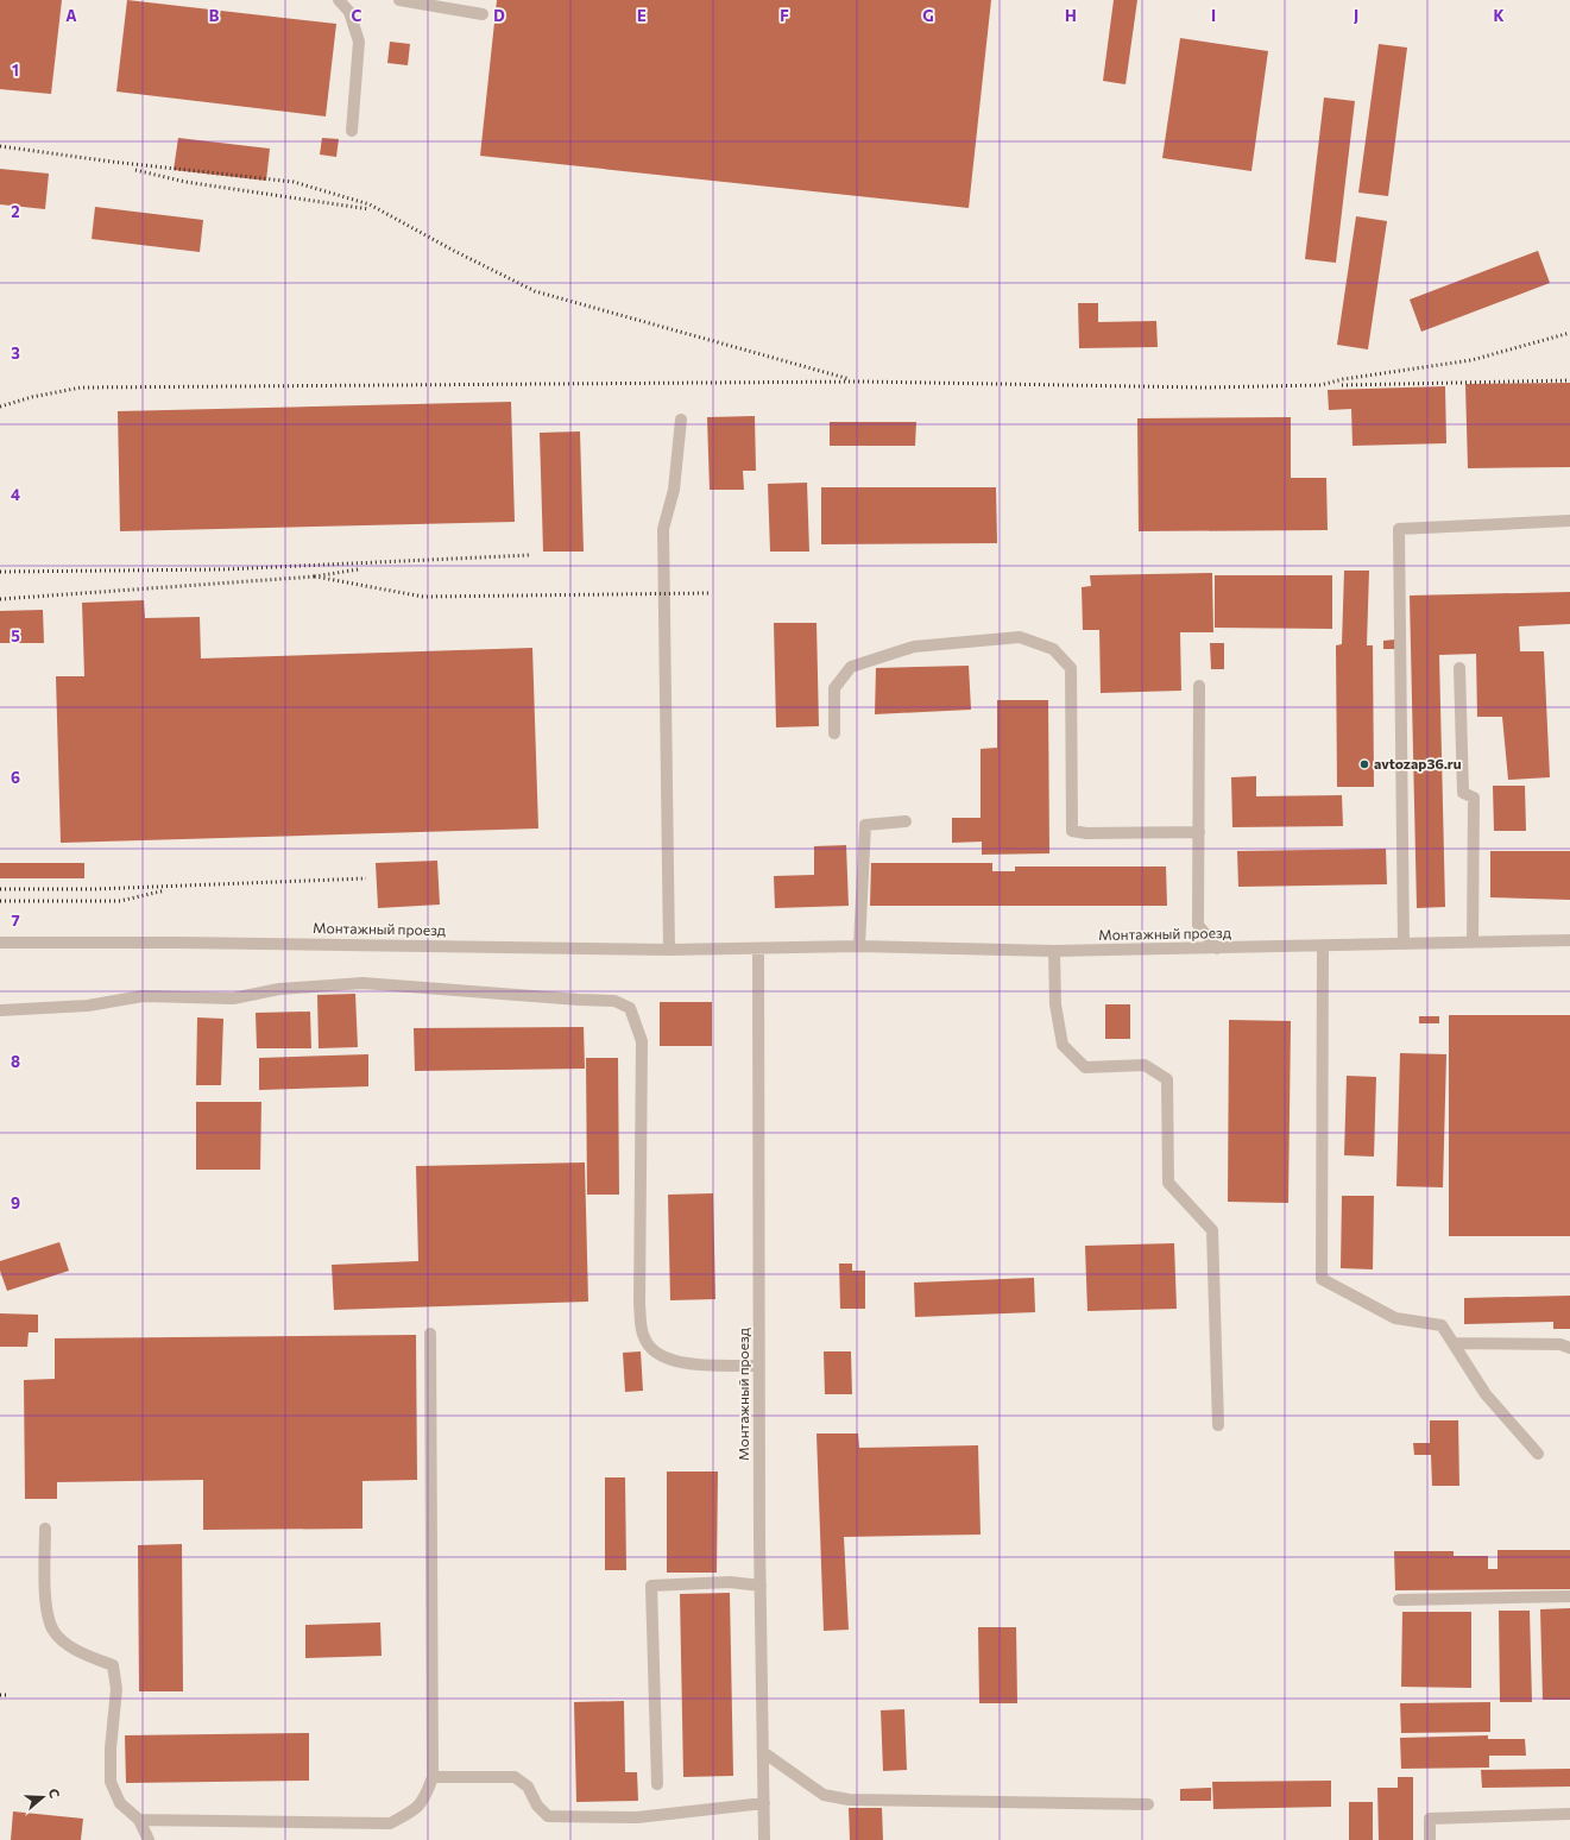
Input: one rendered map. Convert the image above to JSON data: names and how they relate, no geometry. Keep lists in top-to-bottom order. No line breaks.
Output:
{"streets":{"street":["Монтажный проезд"]},"places":["avtozap36.ru"],"north":"right","grid":{"columns":["A","B","C","D","E","F","G","H","I","J","K"],"rows":["1","2","3","4","5","6","7","8","9"]}}
